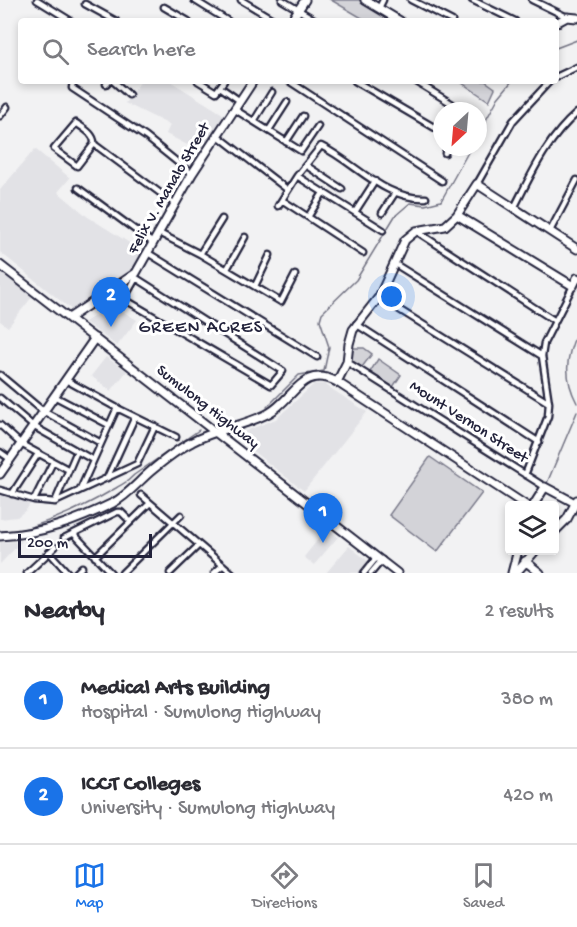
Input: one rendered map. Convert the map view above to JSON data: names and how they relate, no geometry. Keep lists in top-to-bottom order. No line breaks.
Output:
{"streets":{"street":["Felix V. Manalo Street","Sumulong Highway","Mount Vernon Street"]},"crossings":[["Felix V. Manalo Street","Sumulong Highway"]],"districts":["GREEN ACRES"],"scale_bar":"200 m","north":"bottom left","page":{"search":"Search here","pins":["2","1"],"scale":"200 m","heading":["Nearby","2 results"],"list":[{"mark":"1","name":"Medical Arts Building","note":"Hospital · Sumulong Highway","value":"380 m"},{"mark":"2","name":"ICCT Colleges","note":"University · Sumulong Highway","value":"420 m"}],"nav":["Map","Directions","Saved"]}}
